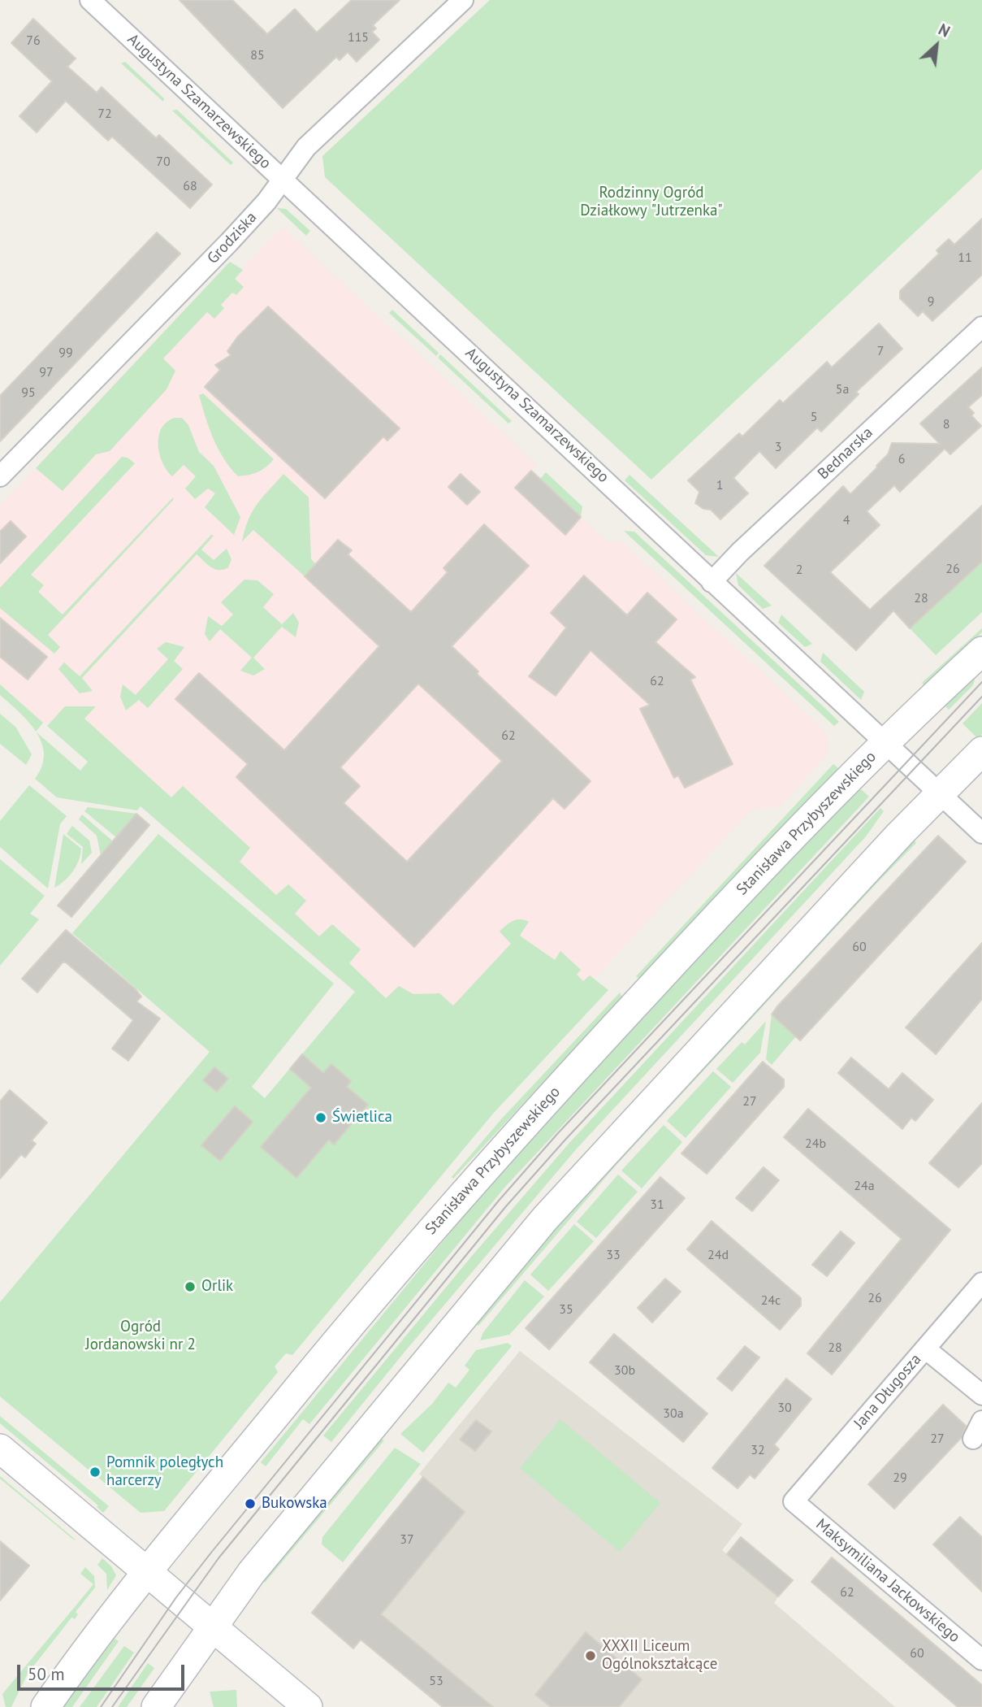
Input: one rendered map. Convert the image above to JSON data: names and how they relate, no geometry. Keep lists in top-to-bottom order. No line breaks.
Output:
{"streets":{"main road":["Stanisława Przybyszewskiego"],"street":["Augustyna Szamarzewskiego","Grodziska","Bednarska","Jana Długosza","Maksymiliana Jackowskiego"]},"crossings":[["Augustyna Szamarzewskiego","Grodziska"],["Augustyna Szamarzewskiego","Bednarska"],["Augustyna Szamarzewskiego","Stanisława Przybyszewskiego"],["Jana Długosza","Maksymiliana Jackowskiego"]],"parks":["Rodzinny Ogród Działkowy \"Jutrzenka\"","Ogród Jordanowski nr 2"],"places":["Świetlica","Orlik","Pomnik poległych harcerzy","Bukowska","XXXII Liceum Ogólnokształcące"],"house_numbers":["115","76","85","72","70","68","11","9","7","99","97","5a","95","5","8","3","6","1","4","26","2","28","62","62","60","27","24b","24a","31","33","24d","26","24c","35","28","30b","30","30a","27","32","29","37","62","60","53"],"scale_bar":"50 m","north":"top right"}
